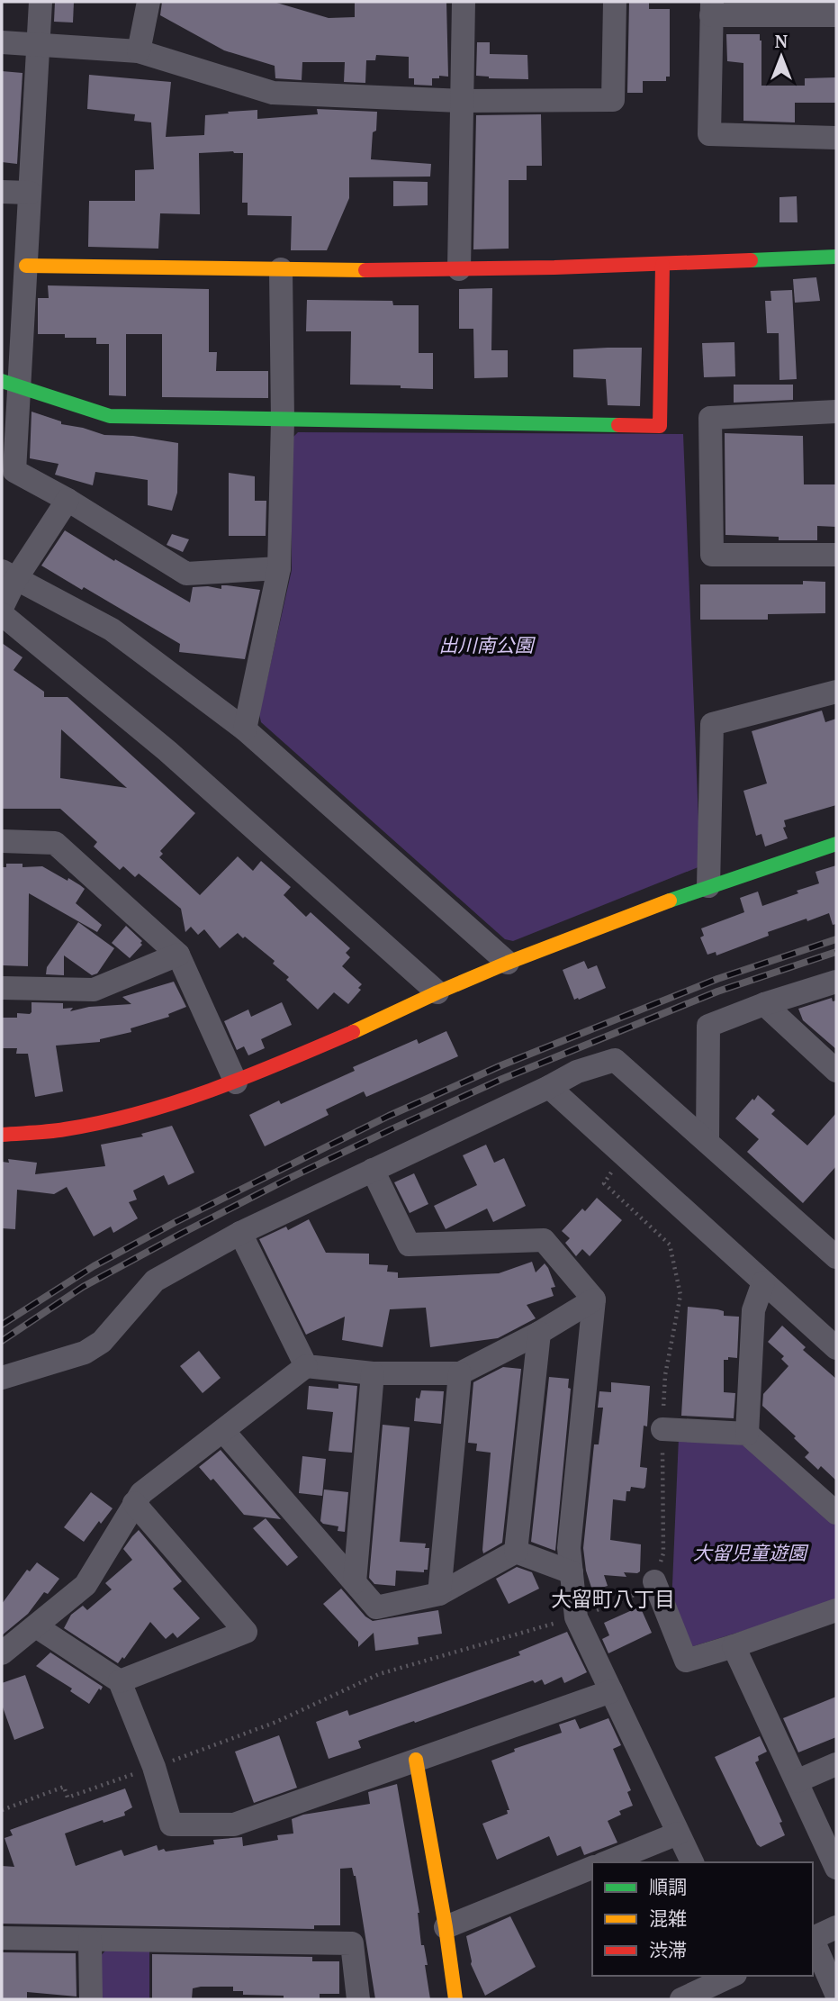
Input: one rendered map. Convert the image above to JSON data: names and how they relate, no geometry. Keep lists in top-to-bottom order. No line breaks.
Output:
{"districts":["大留町八丁目"],"parks":["出川南公園","大留児童遊園"],"legend":["順調","混雑","渋滞"],"north":"top"}
